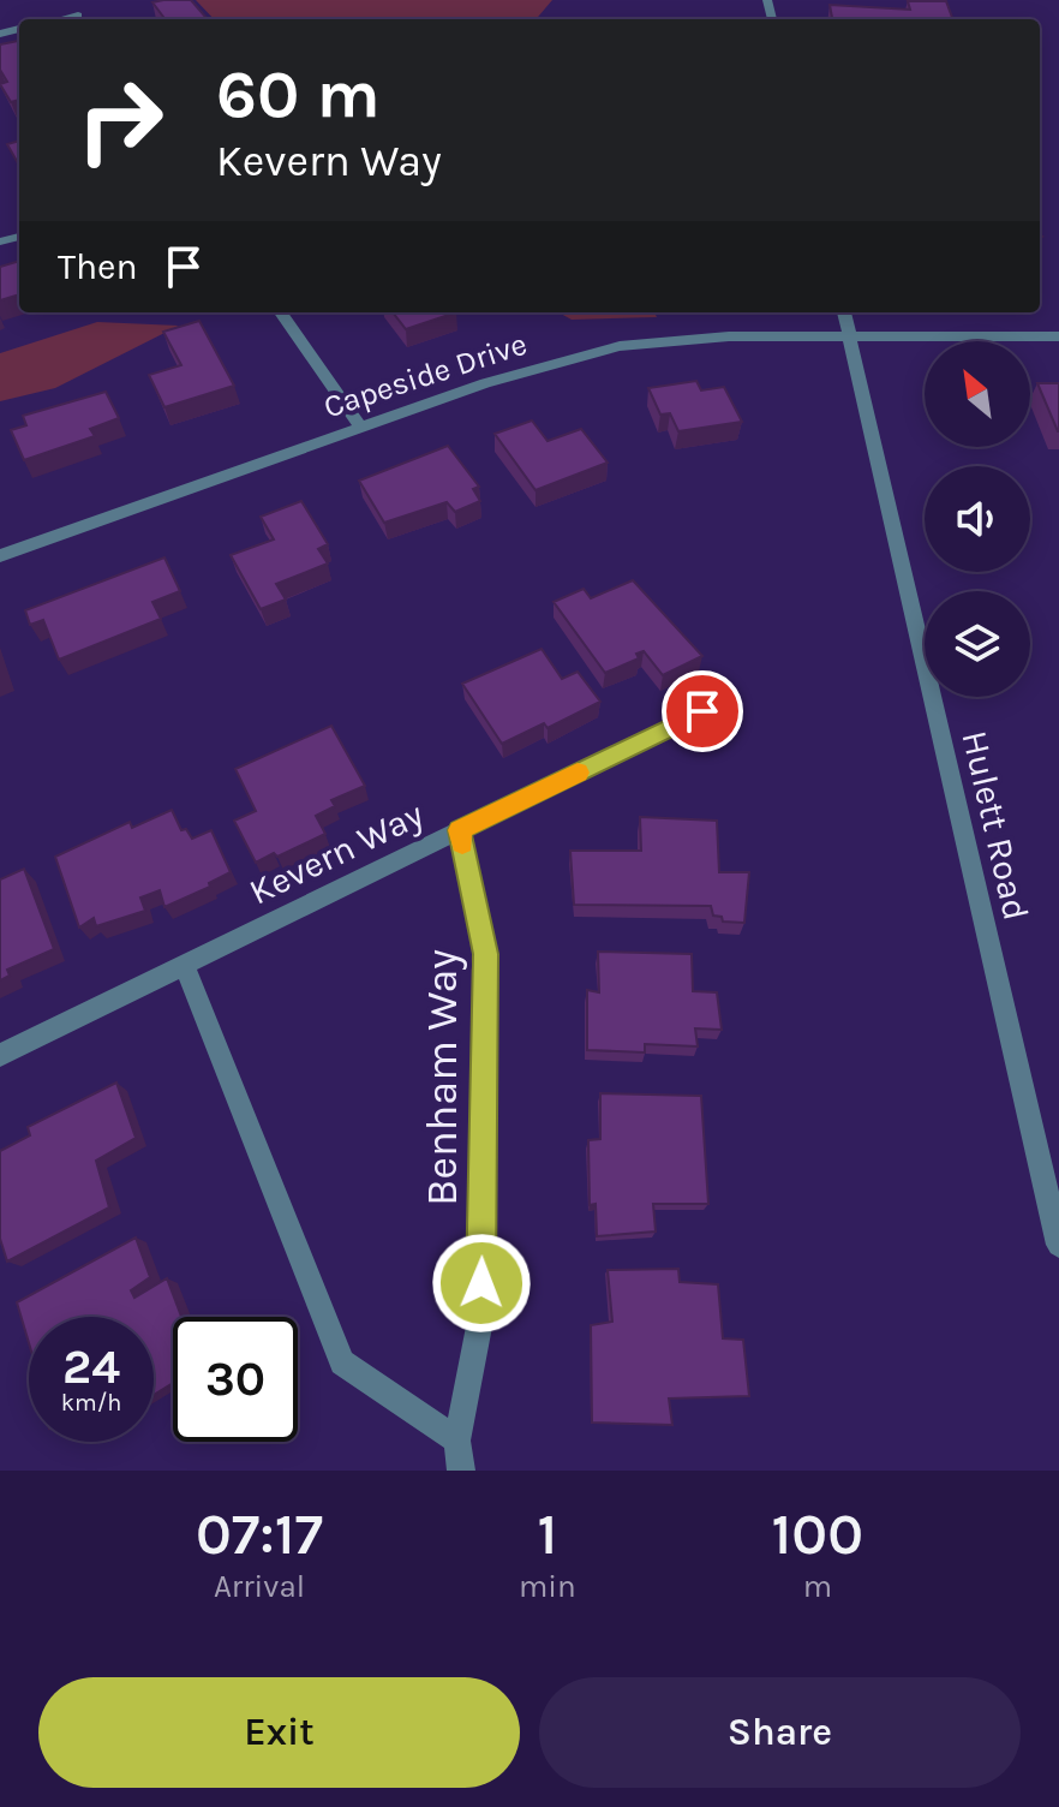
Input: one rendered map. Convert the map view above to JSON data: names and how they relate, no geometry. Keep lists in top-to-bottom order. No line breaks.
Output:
{"streets":{"street":["Capeside Drive","Hulett Road","Kevern Way","Benham Way"]},"crossings":[["Capeside Drive","Hulett Road"],["Kevern Way","Benham Way"]],"north":"top left","page":{"turn":["60 m","Kevern Way"],"then":"Then","speed":"24 km/h","limit":"30","eta":["07:17","Arrival","1","min","100","m"],"buttons":["Exit","Share"]}}
